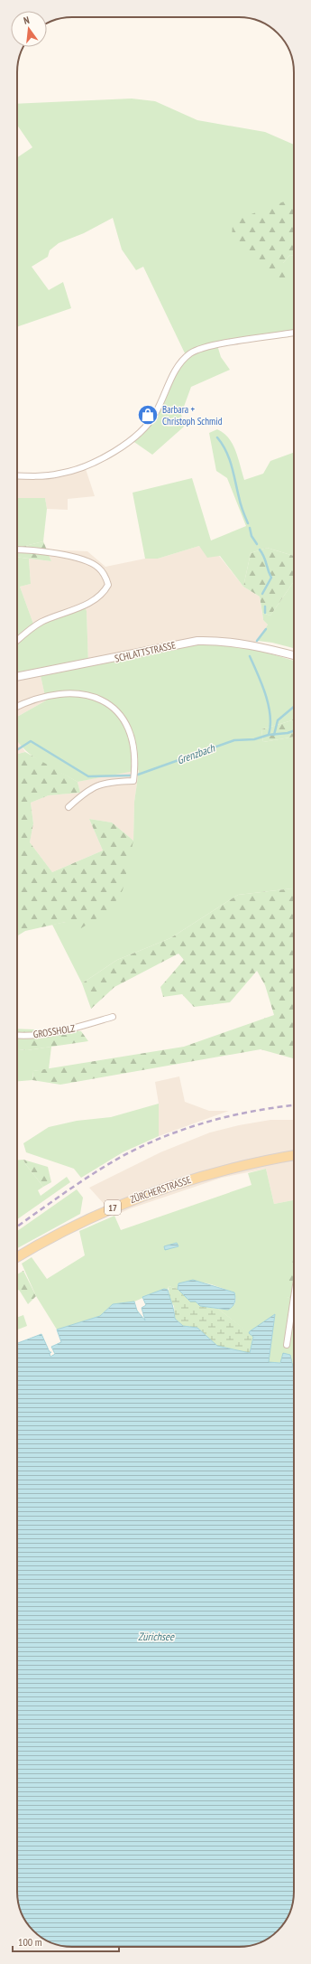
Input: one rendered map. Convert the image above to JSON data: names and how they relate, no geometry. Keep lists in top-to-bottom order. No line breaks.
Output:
{"streets":{"main road":["ZÜRCHERSTRASSE","17"],"street":["SCHLATTSTRASSE","GROSSHOLZ"]},"water":["Grenzbach","Zürichsee"],"places":{"shop":["Barbara + Christoph Schmid"]},"scale_bar":"100 m","north":"top"}
